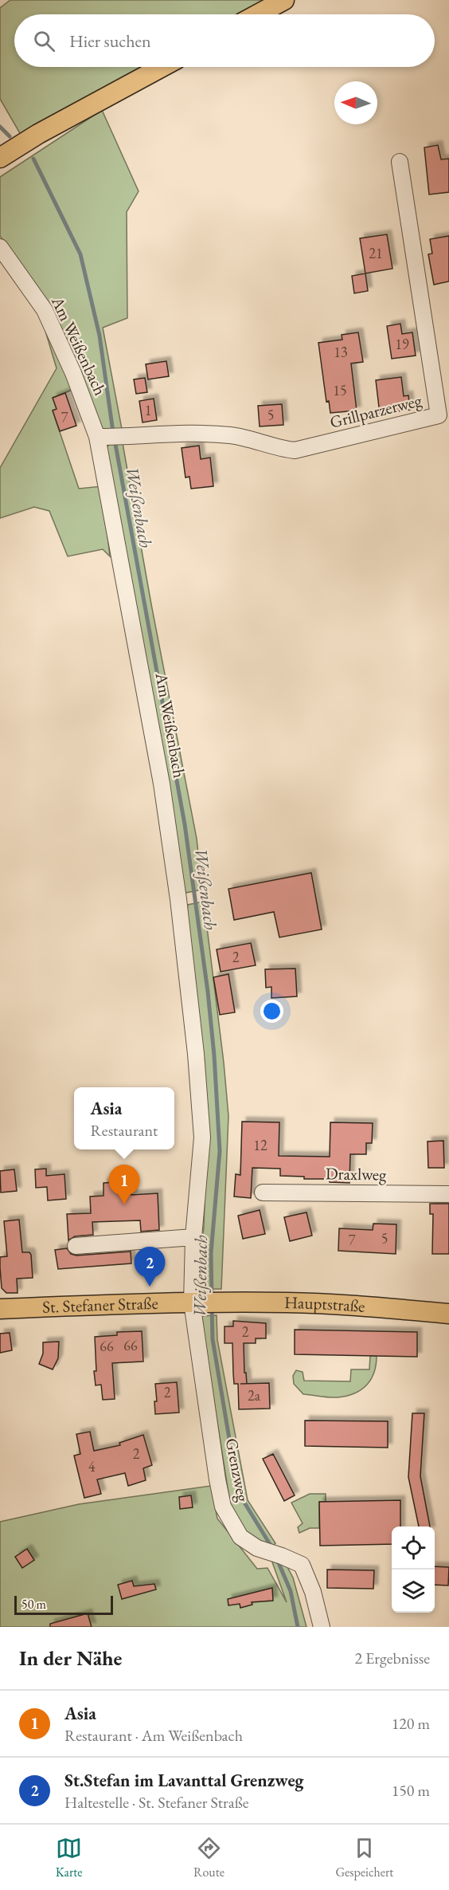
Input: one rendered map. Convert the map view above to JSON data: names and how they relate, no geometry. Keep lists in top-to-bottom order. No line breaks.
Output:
{"streets":{"main road":["Hauptstraße","St. Stefaner Straße"],"street":["Am Weißenbach","Grillparzerweg","Draxlweg","Grenzweg"]},"crossings":[["Am Weißenbach","Grillparzerweg"],["Am Weißenbach","Hauptstraße"],["Am Weißenbach","St. Stefaner Straße"],["Am Weißenbach","Grenzweg"],["Hauptstraße","St. Stefaner Straße"],["Hauptstraße","Grenzweg"],["St. Stefaner Straße","Grenzweg"]],"water":["Weißenbach"],"house_numbers":["21","19","13","15","1","5","7","2","12","5","7","2","66","66","2","2a","2","4"],"scale_bar":"50 m","north":"left","page":{"search":"Hier suchen","popup":["Asia","Restaurant"],"pins":["1","2"],"scale":"50 m","heading":["In der Nähe","2 Ergebnisse"],"list":[{"mark":"1","name":"Asia","note":"Restaurant · Am Weißenbach","value":"120 m"},{"mark":"2","name":"St.Stefan im Lavanttal Grenzweg","note":"Haltestelle · St. Stefaner Straße","value":"150 m"}],"nav":["Karte","Route","Gespeichert"]}}
